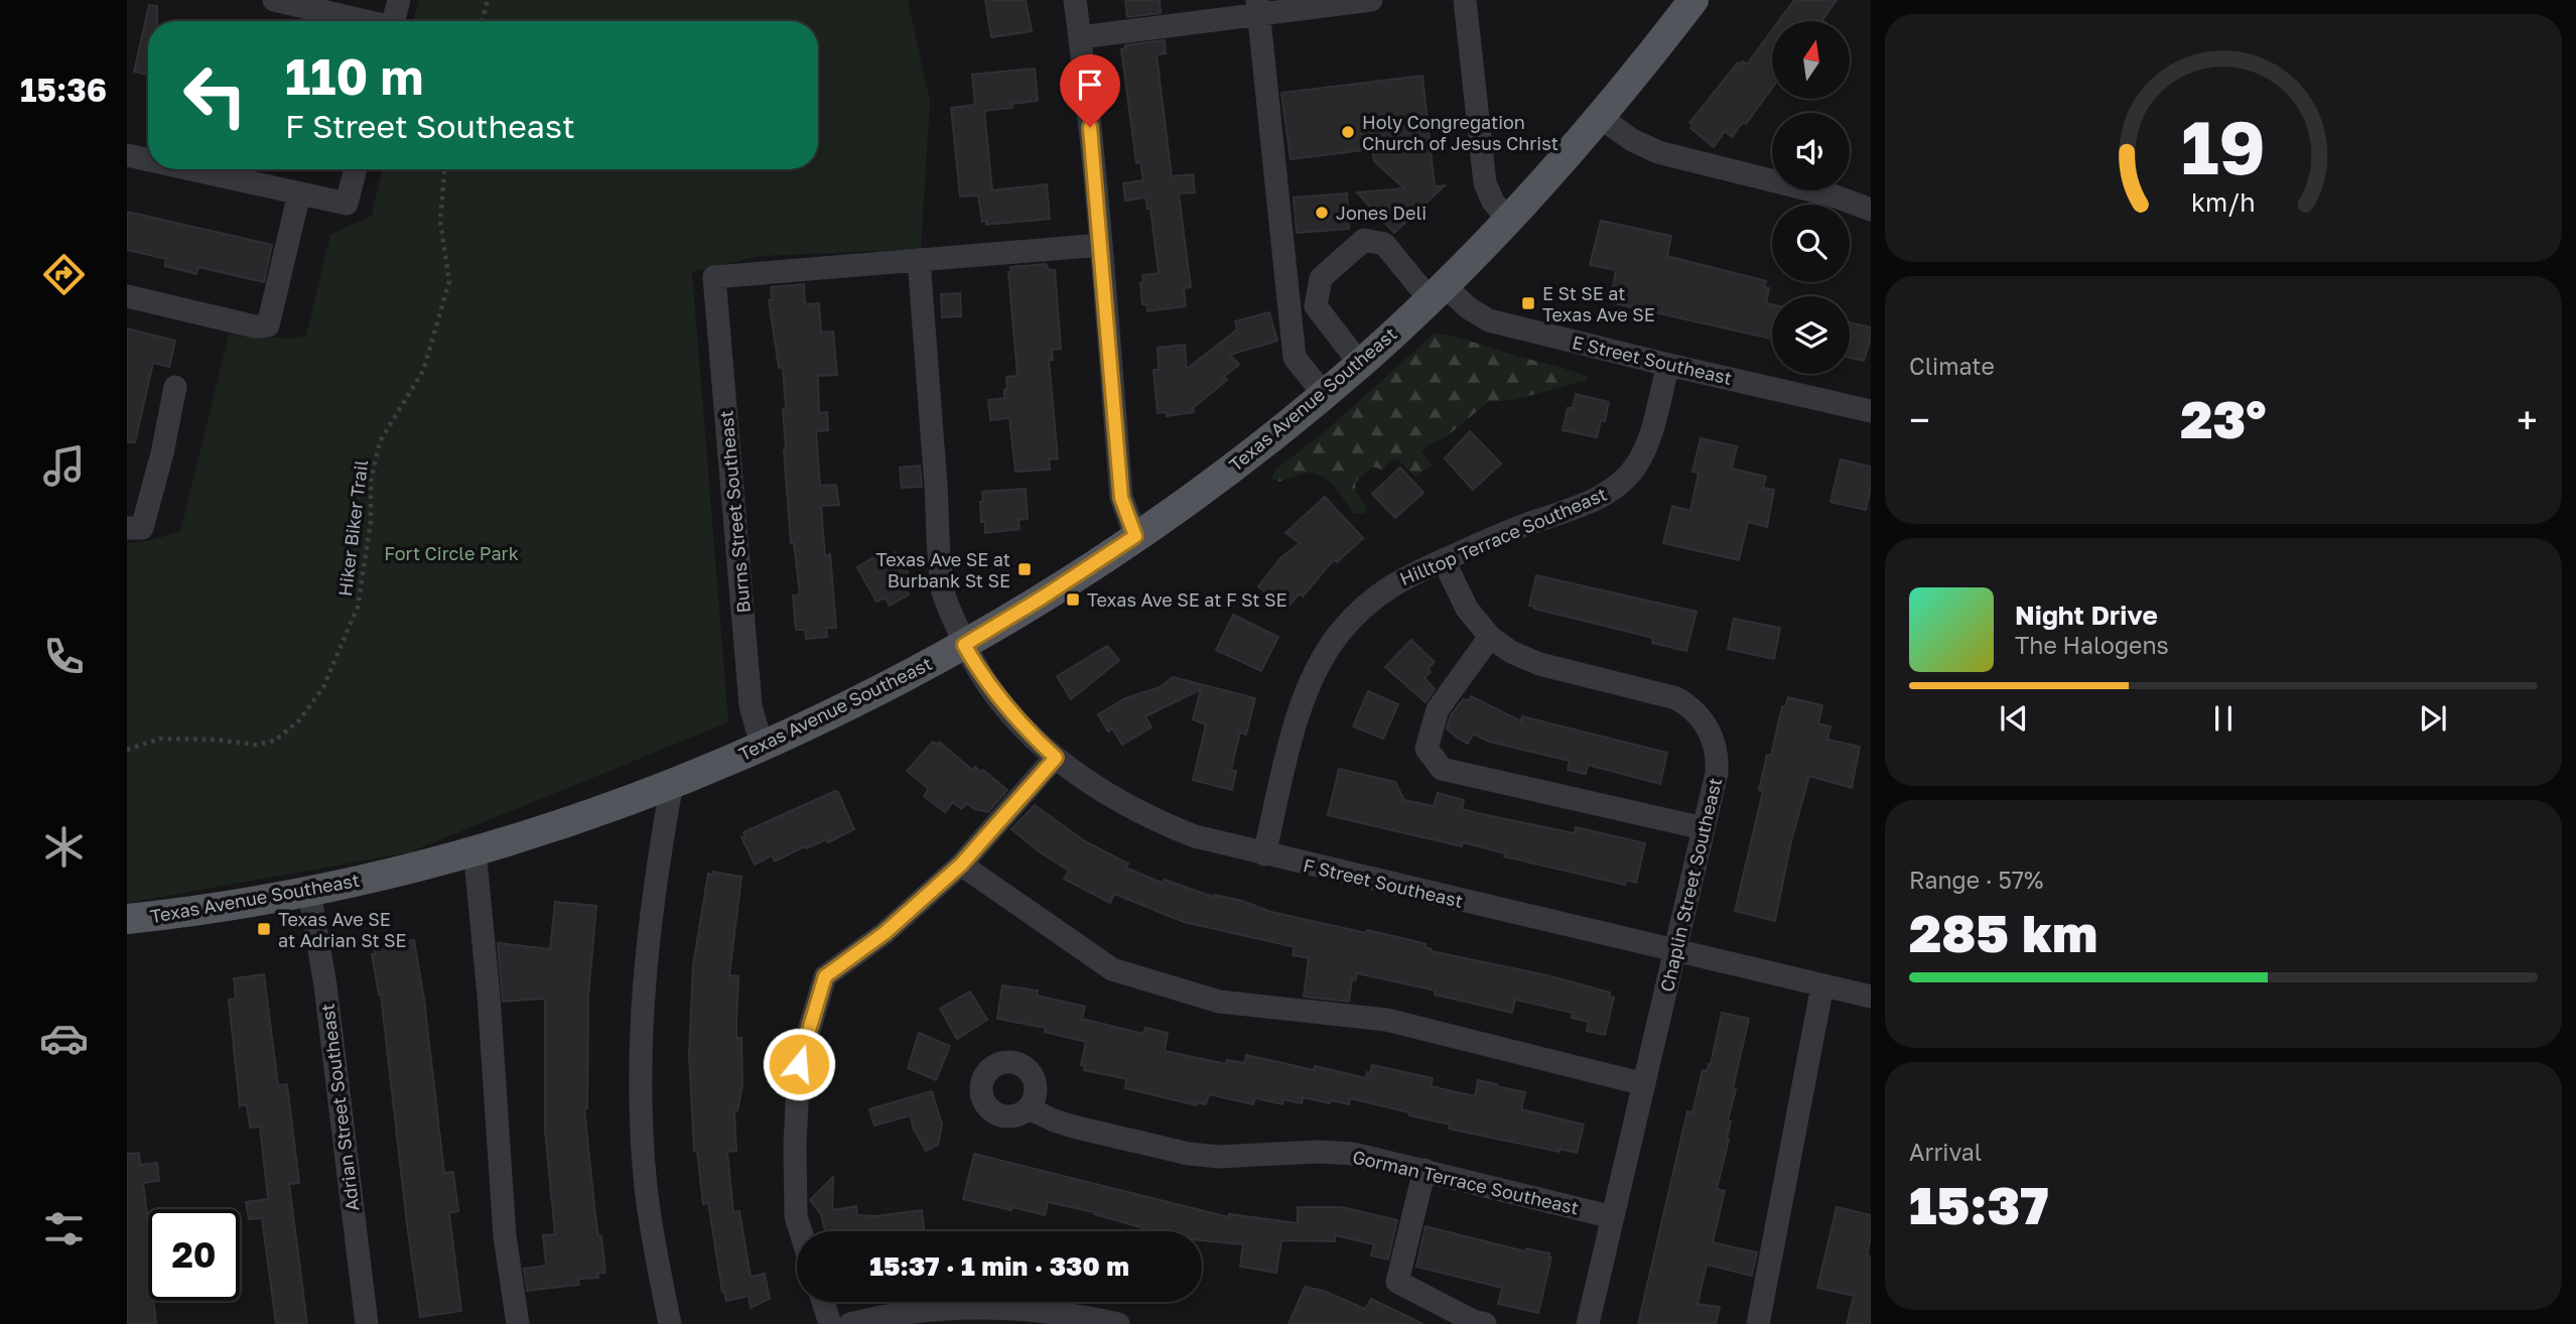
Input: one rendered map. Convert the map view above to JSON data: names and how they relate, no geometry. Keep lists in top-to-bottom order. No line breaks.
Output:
{"streets":{"main road":["Texas Avenue Southeast"],"street":["E Street Southeast","Burns Street Southeast","Hilltop Terrace Southeast","F Street Southeast","Chaplin Street Southeast","Adrian Street Southeast","Gorman Terrace Southeast"],"path":["Hiker Biker Trail"]},"crossings":[["E Street Southeast","Texas Avenue Southeast"],["E Street Southeast","Hilltop Terrace Southeast"],["Texas Avenue Southeast","Burns Street Southeast"],["Texas Avenue Southeast","F Street Southeast"],["Texas Avenue Southeast","Adrian Street Southeast"],["Burns Street Southeast","F Street Southeast"],["Hilltop Terrace Southeast","F Street Southeast"],["Hilltop Terrace Southeast","Chaplin Street Southeast"],["F Street Southeast","Chaplin Street Southeast"],["Chaplin Street Southeast","Gorman Terrace Southeast"]],"parks":["Fort Circle Park"],"places":{"other":["Holy Congregation Church of Jesus Christ","Jones Deli"],"transit":["E St SE at Texas Ave SE","Texas Ave SE at Burbank St SE","Texas Ave SE at F St SE","Texas Ave SE at Adrian St SE"]},"north":"top","page":{"tabs":"15:36","turn":["110 m","F Street Southeast"],"tile":["Climate",["Range · 57%","285 km"],["Arrival","15:37"]],"heat":["−","23°","+"],"song":["Night Drive","The Halogens"],"limit":"20","trip":"15:37 · 1 min · 330 m","gauge":["19","km/h"]}}
